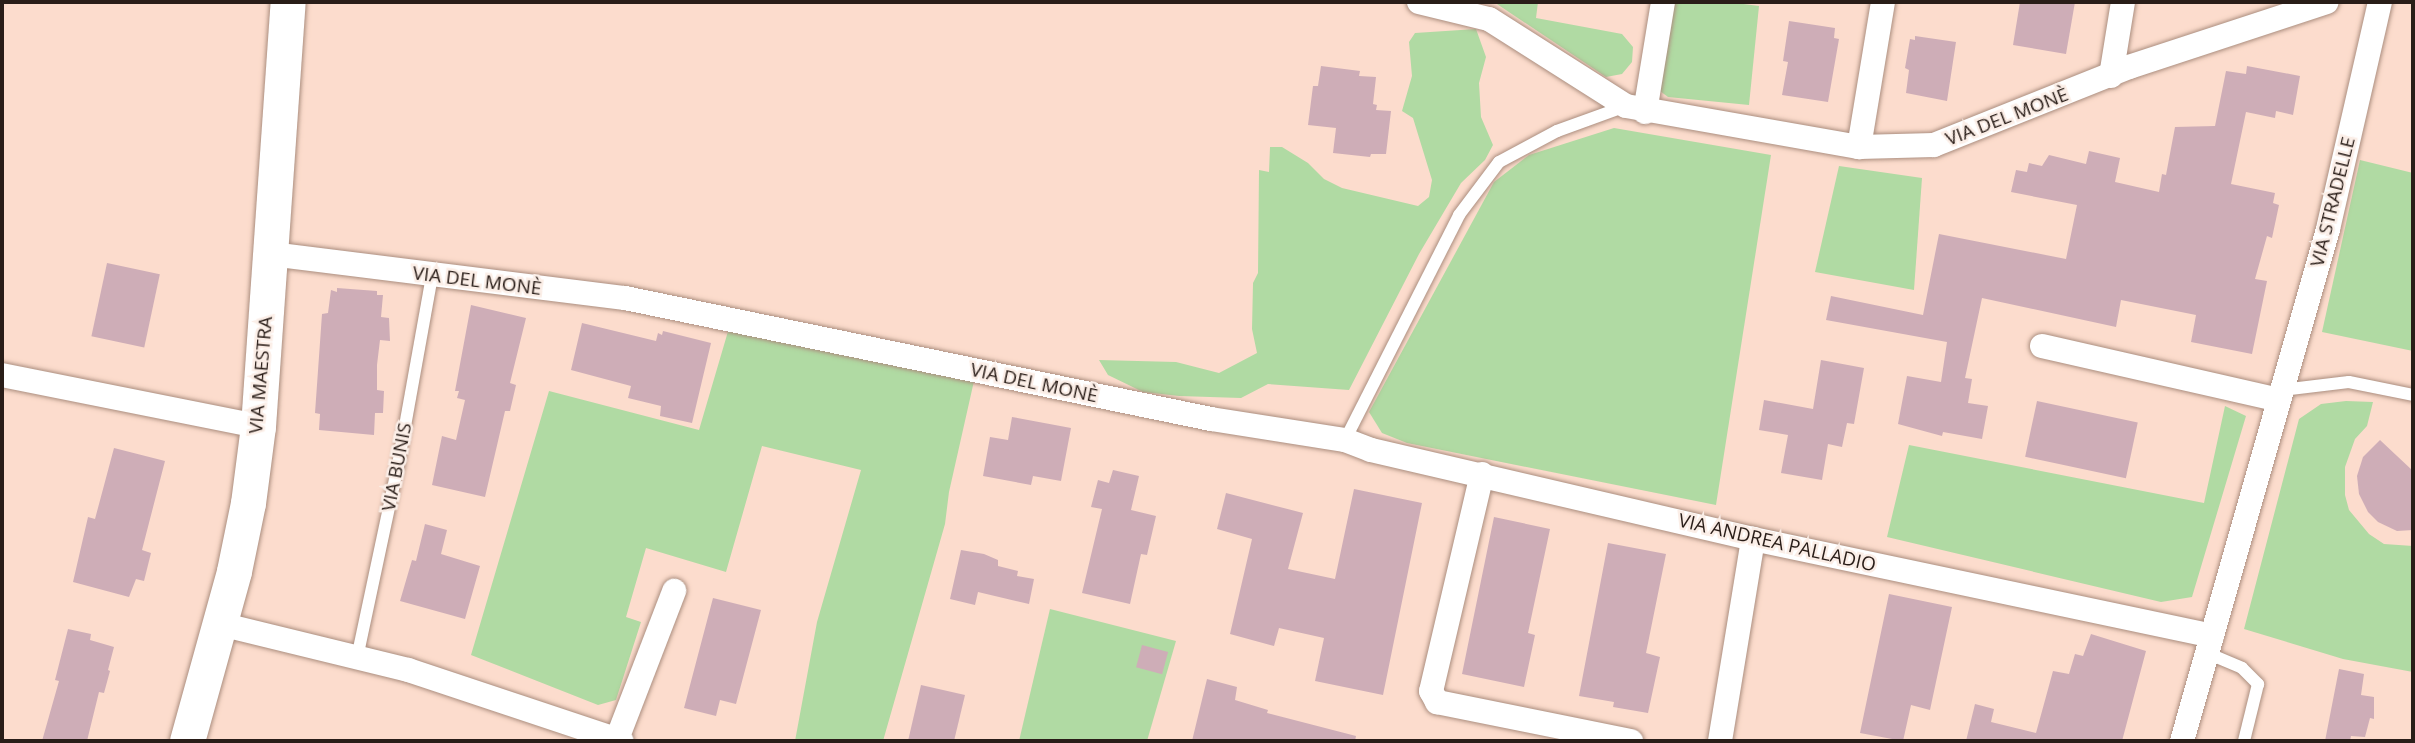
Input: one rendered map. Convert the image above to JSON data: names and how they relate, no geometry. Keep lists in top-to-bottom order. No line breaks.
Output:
{"streets":{"main road":["VIA MAESTRA"],"street":["VIA DEL MONÈ","VIA STRADELLE","VIA ANDREA PALLADIO"],"lane":["VIA BUNIS"]},"crossings":[["VIA DEL MONÈ","VIA MAESTRA"],["VIA DEL MONÈ","VIA BUNIS"],["VIA DEL MONÈ","VIA ANDREA PALLADIO"],["VIA STRADELLE","VIA ANDREA PALLADIO"]]}
